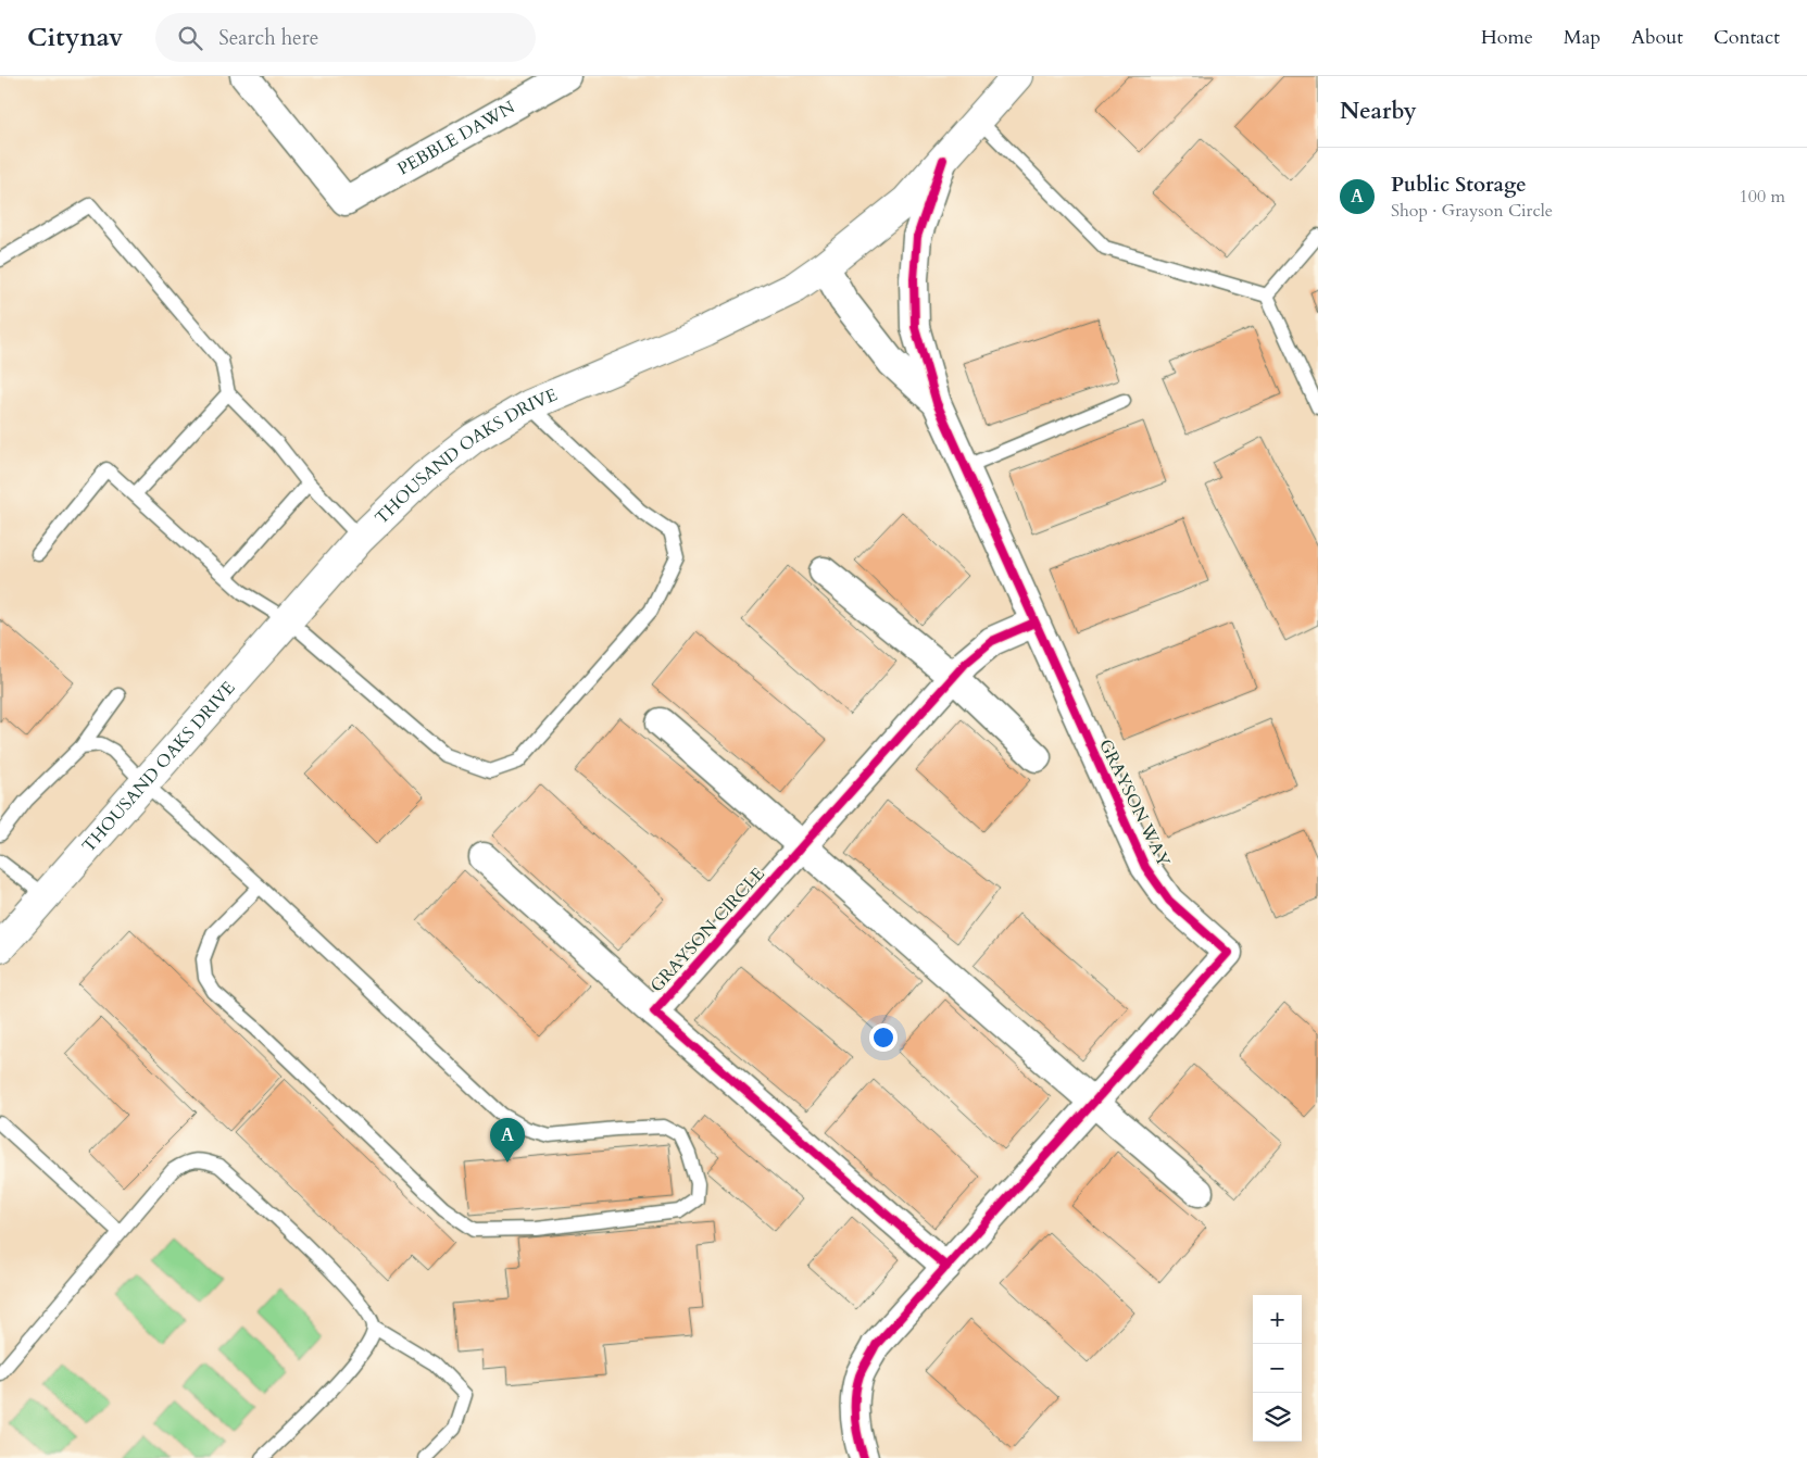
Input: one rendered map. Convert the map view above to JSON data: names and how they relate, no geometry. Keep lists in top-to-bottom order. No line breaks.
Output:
{"streets":{"main road":["THOUSAND OAKS DRIVE"],"street":["PEBBLE DAWN","GRAYSON WAY","GRAYSON CIRCLE"]},"crossings":[["THOUSAND OAKS DRIVE","GRAYSON WAY"],["GRAYSON WAY","GRAYSON CIRCLE"]],"page":{"header":"Citynav","search":"Search here","nav":["Home","Map","About","Contact"],"heading":"Nearby","list":[{"mark":"A","name":"Public Storage","note":"Shop · Grayson Circle","value":"100 m"}],"pins":"A","map_buttons":["+","−"]}}
